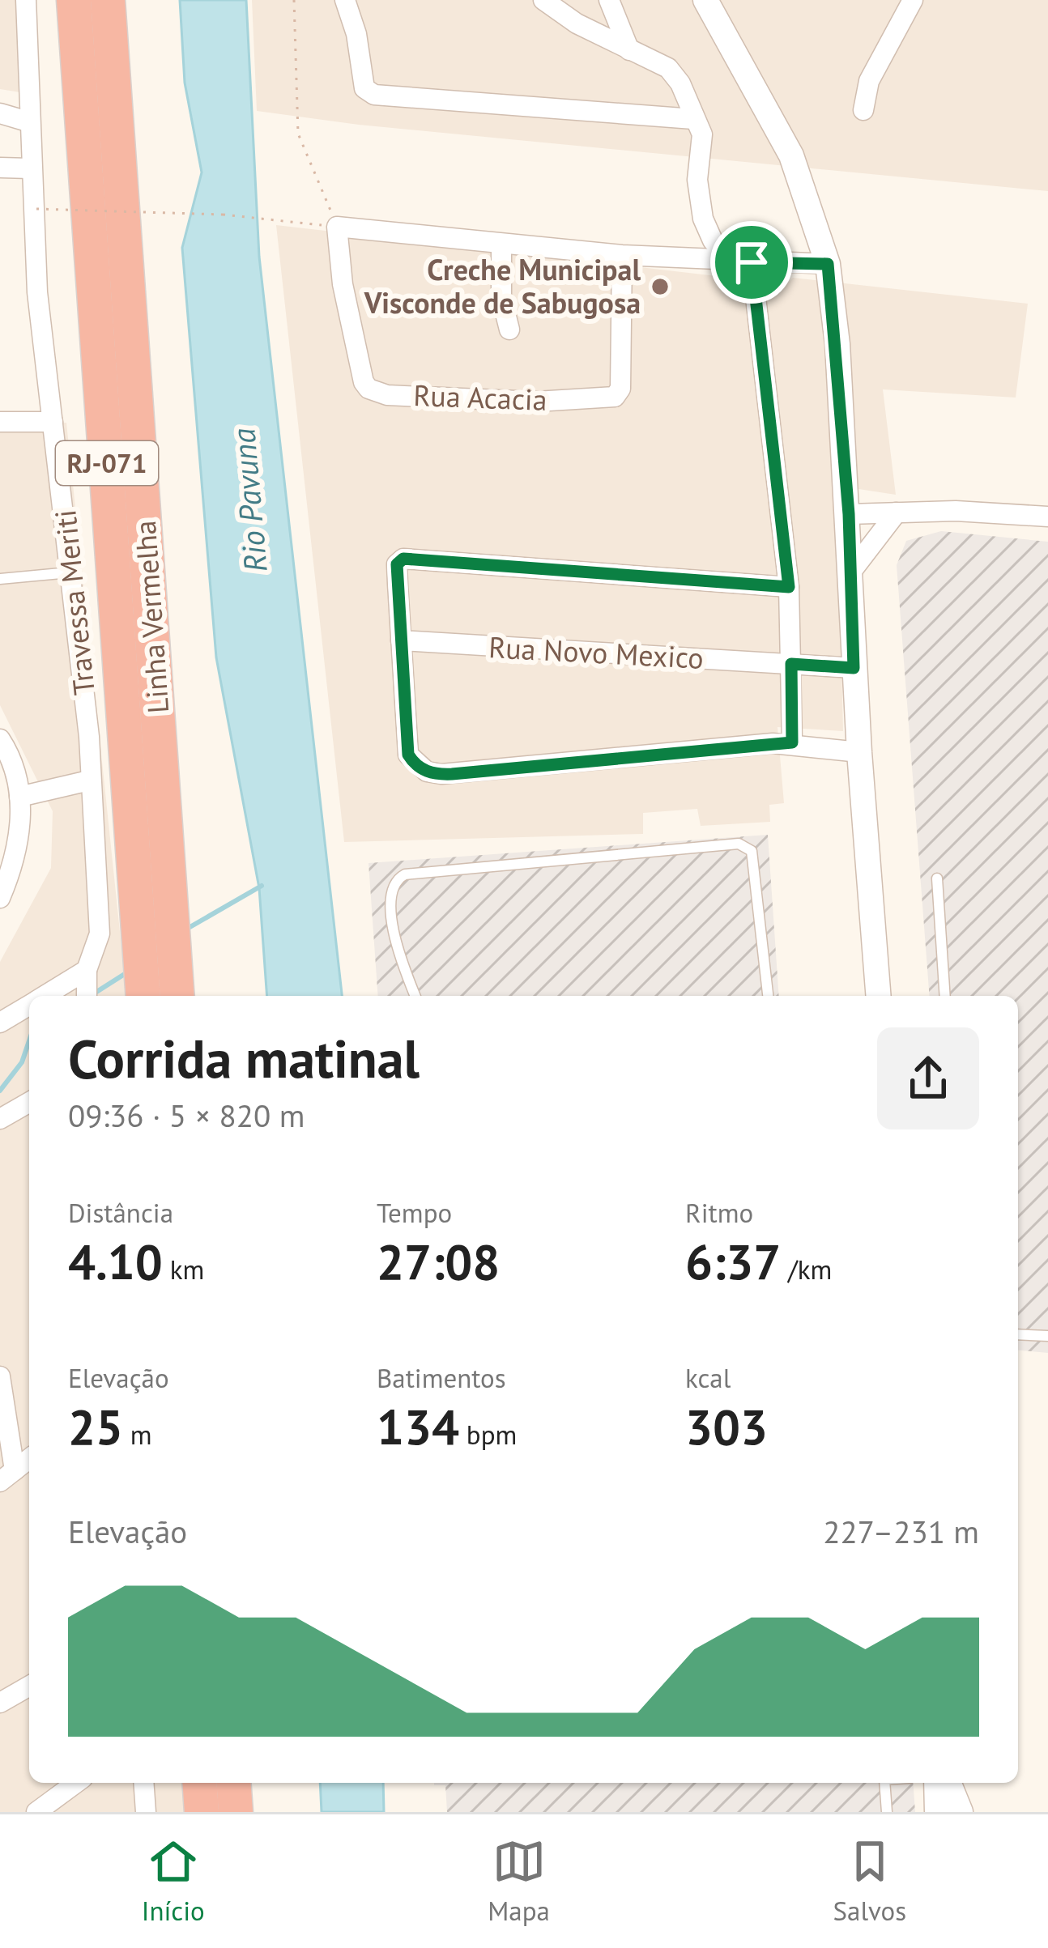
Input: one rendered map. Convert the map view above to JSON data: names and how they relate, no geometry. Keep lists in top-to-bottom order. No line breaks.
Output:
{"streets":{"highway":["RJ-071","Linha Vermelha"],"street":["Rua Acacia","Travessa Meriti","Rua Novo Mexico"]},"water":["Rio Pavuna"],"places":["Creche Municipal Visconde de Sabugosa"],"page":{"heading":["Corrida matinal","09:36 · 5 × 820 m"],"stats":[["Distância","4.10 km"],["Tempo","27:08"],["Ritmo","6:37 /km"],["Elevação","25 m"],["Batimentos","134 bpm"],["kcal","303"]],"chart":["Elevação","227–231 m"],"tabs":["Início","Mapa","Salvos"]}}
